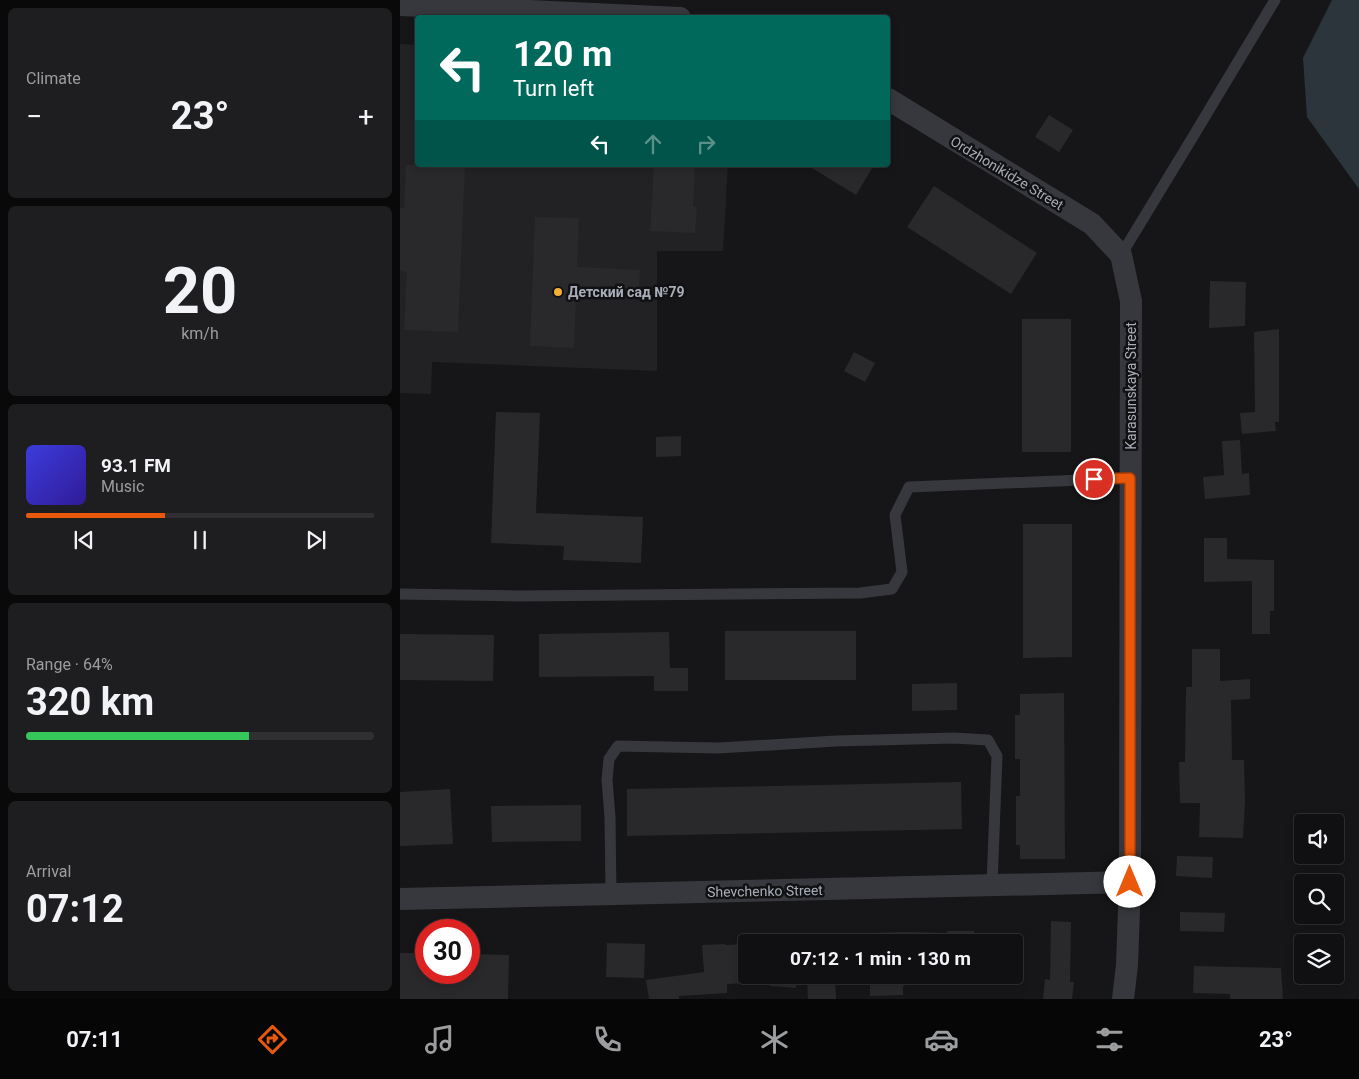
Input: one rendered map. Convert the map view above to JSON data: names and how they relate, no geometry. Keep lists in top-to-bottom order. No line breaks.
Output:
{"streets":{"street":["Ordzhonikidze Street","Karasunskaya Street","Shevchenko Street"]},"crossings":[["Ordzhonikidze Street","Karasunskaya Street"],["Karasunskaya Street","Shevchenko Street"]],"places":["Детский сад №79"],"page":{"tile":["Climate",["20","km/h"],["Range · 64%","320 km"],["Arrival","07:12"]],"turn":["120 m","Turn left"],"heat":["−","23°","+"],"song":["93.1 FM","Music"],"limit":"30","trip":"07:12 · 1 min · 130 m","tabs":["07:11","23°"]}}
